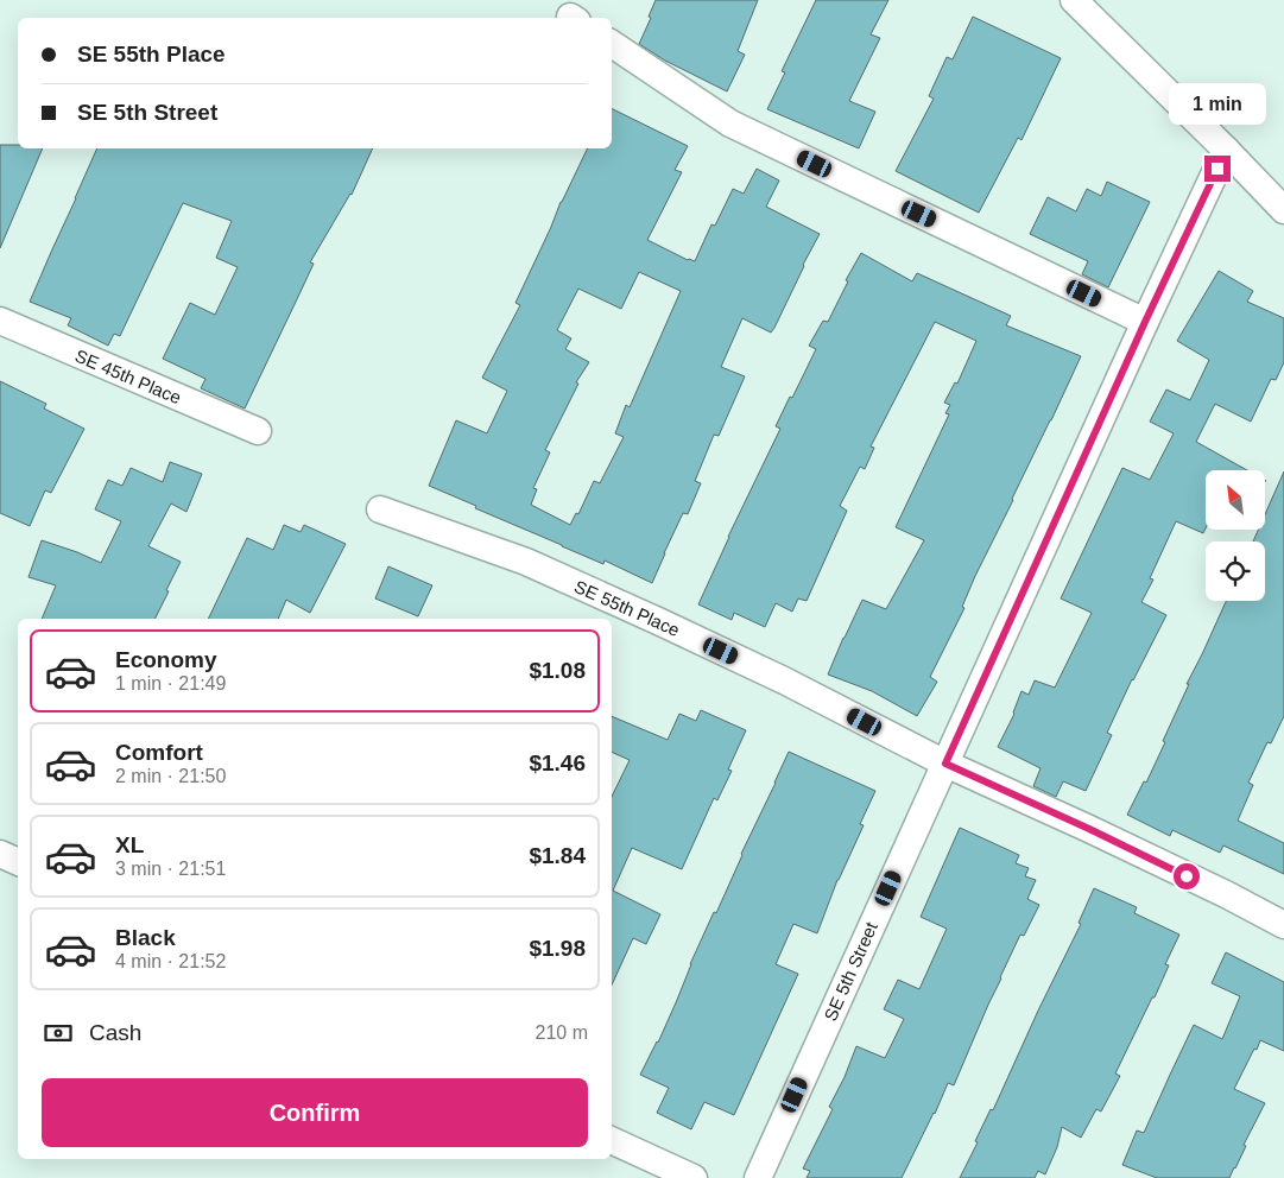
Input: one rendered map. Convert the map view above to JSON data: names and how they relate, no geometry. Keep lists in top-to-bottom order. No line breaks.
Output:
{"streets":{"street":["SE 45th Place","SE 55th Place","SE 5th Street"]},"crossings":[["SE 55th Place","SE 5th Street"]],"north":"top left","page":{"banner":["SE 55th Place","SE 5th Street"],"bubble":"1 min","list":[{"name":"Economy","note":"1 min · 21:49","value":"$1.08"},{"name":"Comfort","note":"2 min · 21:50","value":"$1.46"},{"name":"XL","note":"3 min · 21:51","value":"$1.84"},{"name":"Black","note":"4 min · 21:52","value":"$1.98"}],"pay":["Cash","210 m"],"buttons":"Confirm"}}
